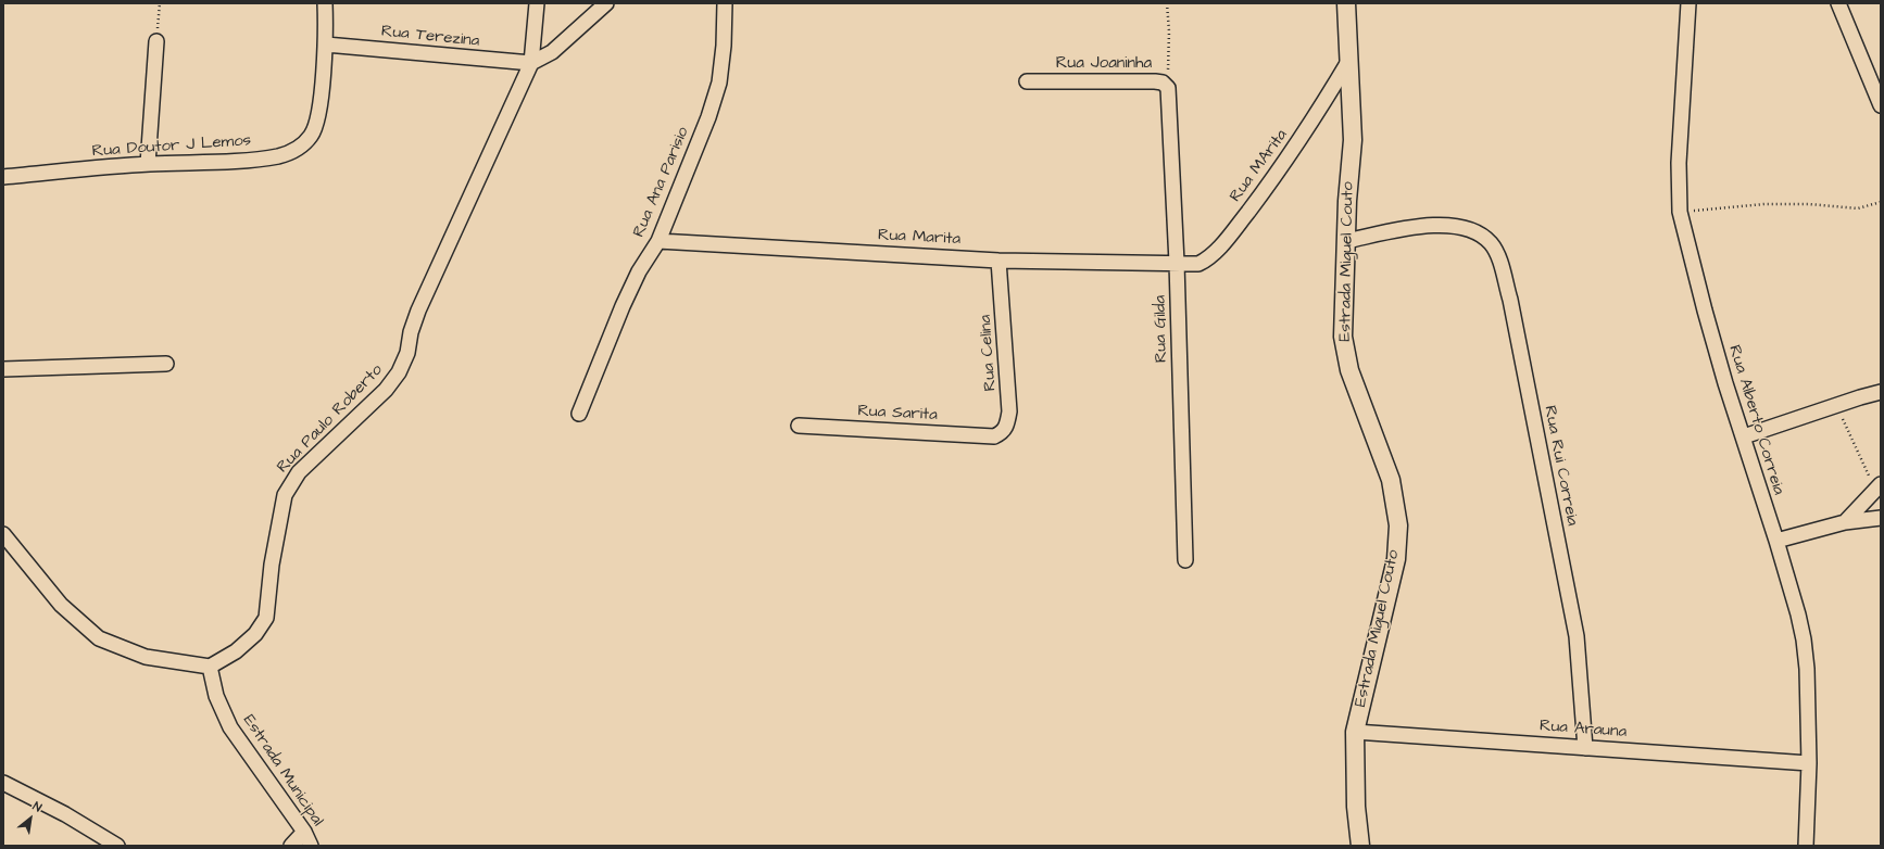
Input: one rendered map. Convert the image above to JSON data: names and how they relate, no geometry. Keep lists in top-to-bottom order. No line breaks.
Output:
{"streets":{"street":["Rua Terezina","Rua Joaninha","Rua Doutor J Lemos","Rua MArita","Rua Ana Parisio","Rua Marita","Estrada Miguel Couto","Rua Gilda","Rua Celina","Rua Sarita","Rua Paulo Roberto","Rua Alberto Correia","Rua Rui Correia","Rua Arauna","Estrada Municipal"]},"crossings":[["Rua Terezina","Rua Doutor J Lemos"],["Rua Terezina","Rua Paulo Roberto"],["Rua Joaninha","Rua Gilda"],["Rua MArita","Rua Marita"],["Rua MArita","Estrada Miguel Couto"],["Rua MArita","Rua Gilda"],["Rua Ana Parisio","Rua Marita"],["Rua Marita","Rua Gilda"],["Rua Marita","Rua Celina"],["Estrada Miguel Couto","Rua Rui Correia"],["Estrada Miguel Couto","Rua Arauna"],["Rua Celina","Rua Sarita"],["Rua Paulo Roberto","Estrada Municipal"],["Rua Alberto Correia","Rua Arauna"],["Rua Rui Correia","Rua Arauna"]],"north":"top right"}
